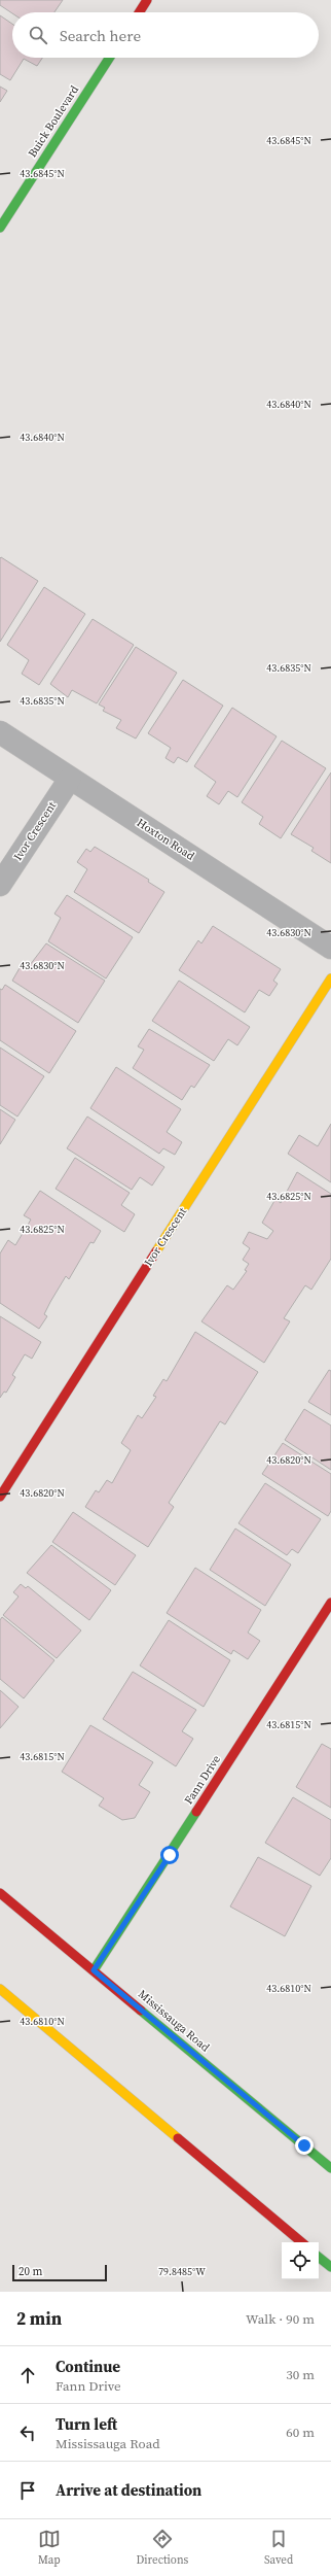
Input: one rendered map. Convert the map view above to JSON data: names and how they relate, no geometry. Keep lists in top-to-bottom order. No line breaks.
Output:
{"streets":{"street":["Buick Boulevard","Ivor Crescent","Hoxton Road","Fann Drive","Mississauga Road"]},"crossings":[["Ivor Crescent","Hoxton Road"],["Fann Drive","Mississauga Road"]],"scale_bar":"20 m","page":{"search":"Search here","scale":"20 m","heading":["2 min","Walk · 90 m"],"list":[["Continue","Fann Drive","30 m"],["Turn left","Mississauga Road","60 m"],"Arrive at destination"],"nav":["Map","Directions","Saved"]},"coordinates":["43.6845°N","43.6840°N","43.6835°N","43.6830°N","43.6825°N","43.6820°N","43.6815°N","43.6810°N","79.8485°W"]}
